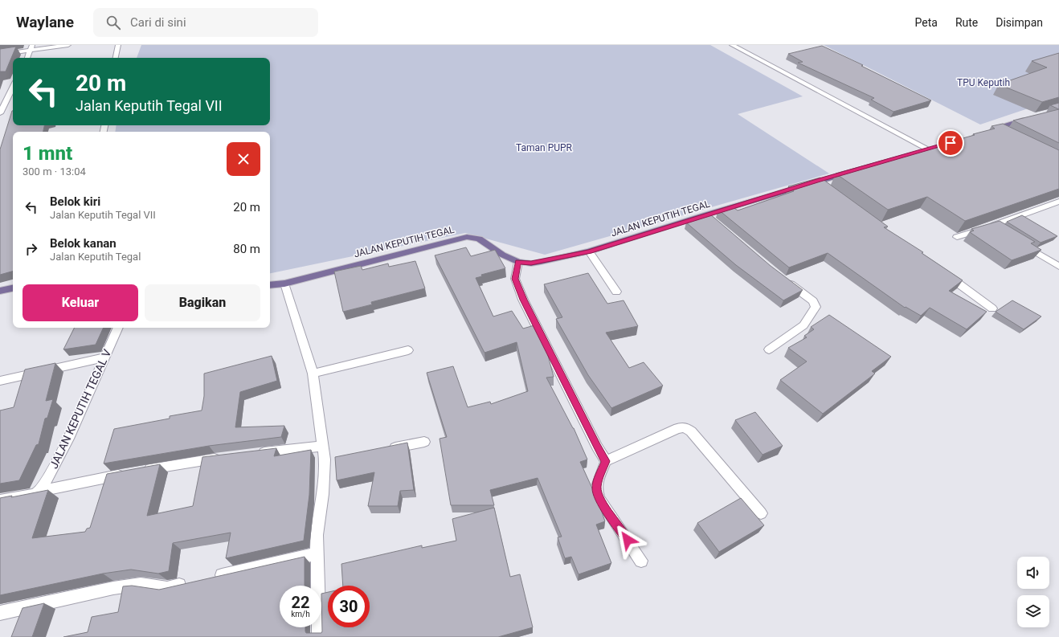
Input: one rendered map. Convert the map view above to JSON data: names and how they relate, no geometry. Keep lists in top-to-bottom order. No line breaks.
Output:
{"streets":{"main road":["JALAN KEPUTIH TEGAL"],"street":["JALAN KEPUTIH TEGAL V"]},"parks":["TPU Keputih","Taman PUPR"],"page":{"header":"Waylane","search":"Cari di sini","nav":["Peta","Rute","Disimpan"],"turn":["20 m","Jalan Keputih Tegal VII"],"heading":["1 mnt","300 m · 13:04"],"list":[{"name":"Belok kiri","note":"Jalan Keputih Tegal VII","value":"20 m"},{"name":"Belok kanan","note":"Jalan Keputih Tegal","value":"80 m"}],"buttons":["Keluar","Bagikan"],"speed":"22 km/h","limit":"30"}}
